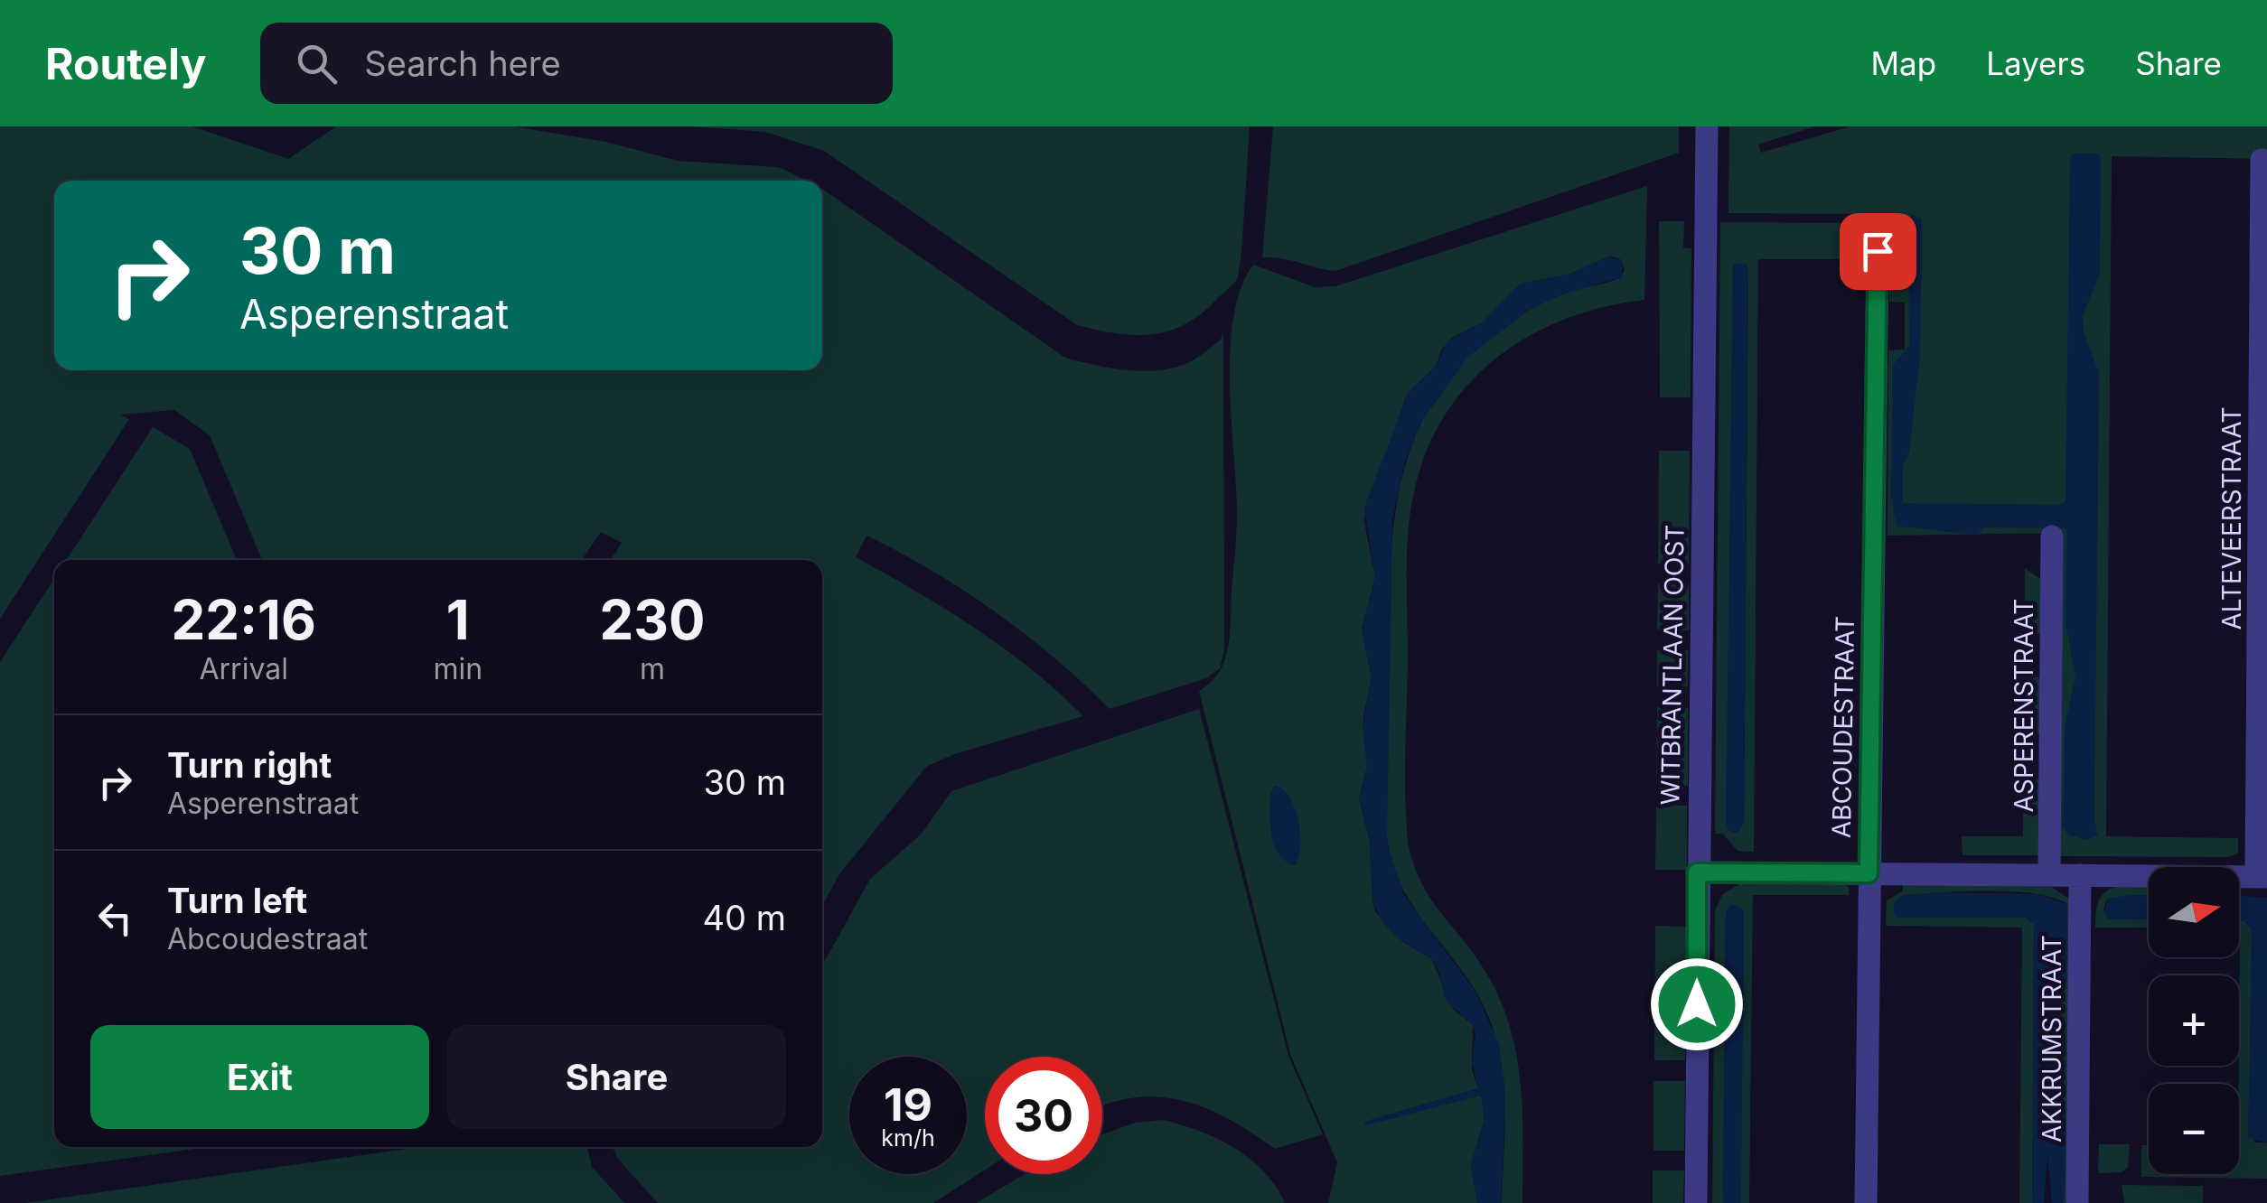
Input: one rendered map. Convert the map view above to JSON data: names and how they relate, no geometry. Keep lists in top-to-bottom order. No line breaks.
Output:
{"streets":{"street":["ALTEVEERSTRAAT","WITBRANTLAAN OOST","ASPERENSTRAAT","ABCOUDESTRAAT","AKKRUMSTRAAT"]},"north":"right","page":{"header":"Routely","search":"Search here","nav":["Map","Layers","Share"],"turn":["30 m","Asperenstraat"],"eta":["22:16","Arrival","1","min","230","m"],"list":[{"name":"Turn right","note":"Asperenstraat","value":"30 m"},{"name":"Turn left","note":"Abcoudestraat","value":"40 m"}],"map_buttons":["+","−"],"buttons":["Exit","Share"],"speed":"19 km/h","limit":"30"}}
